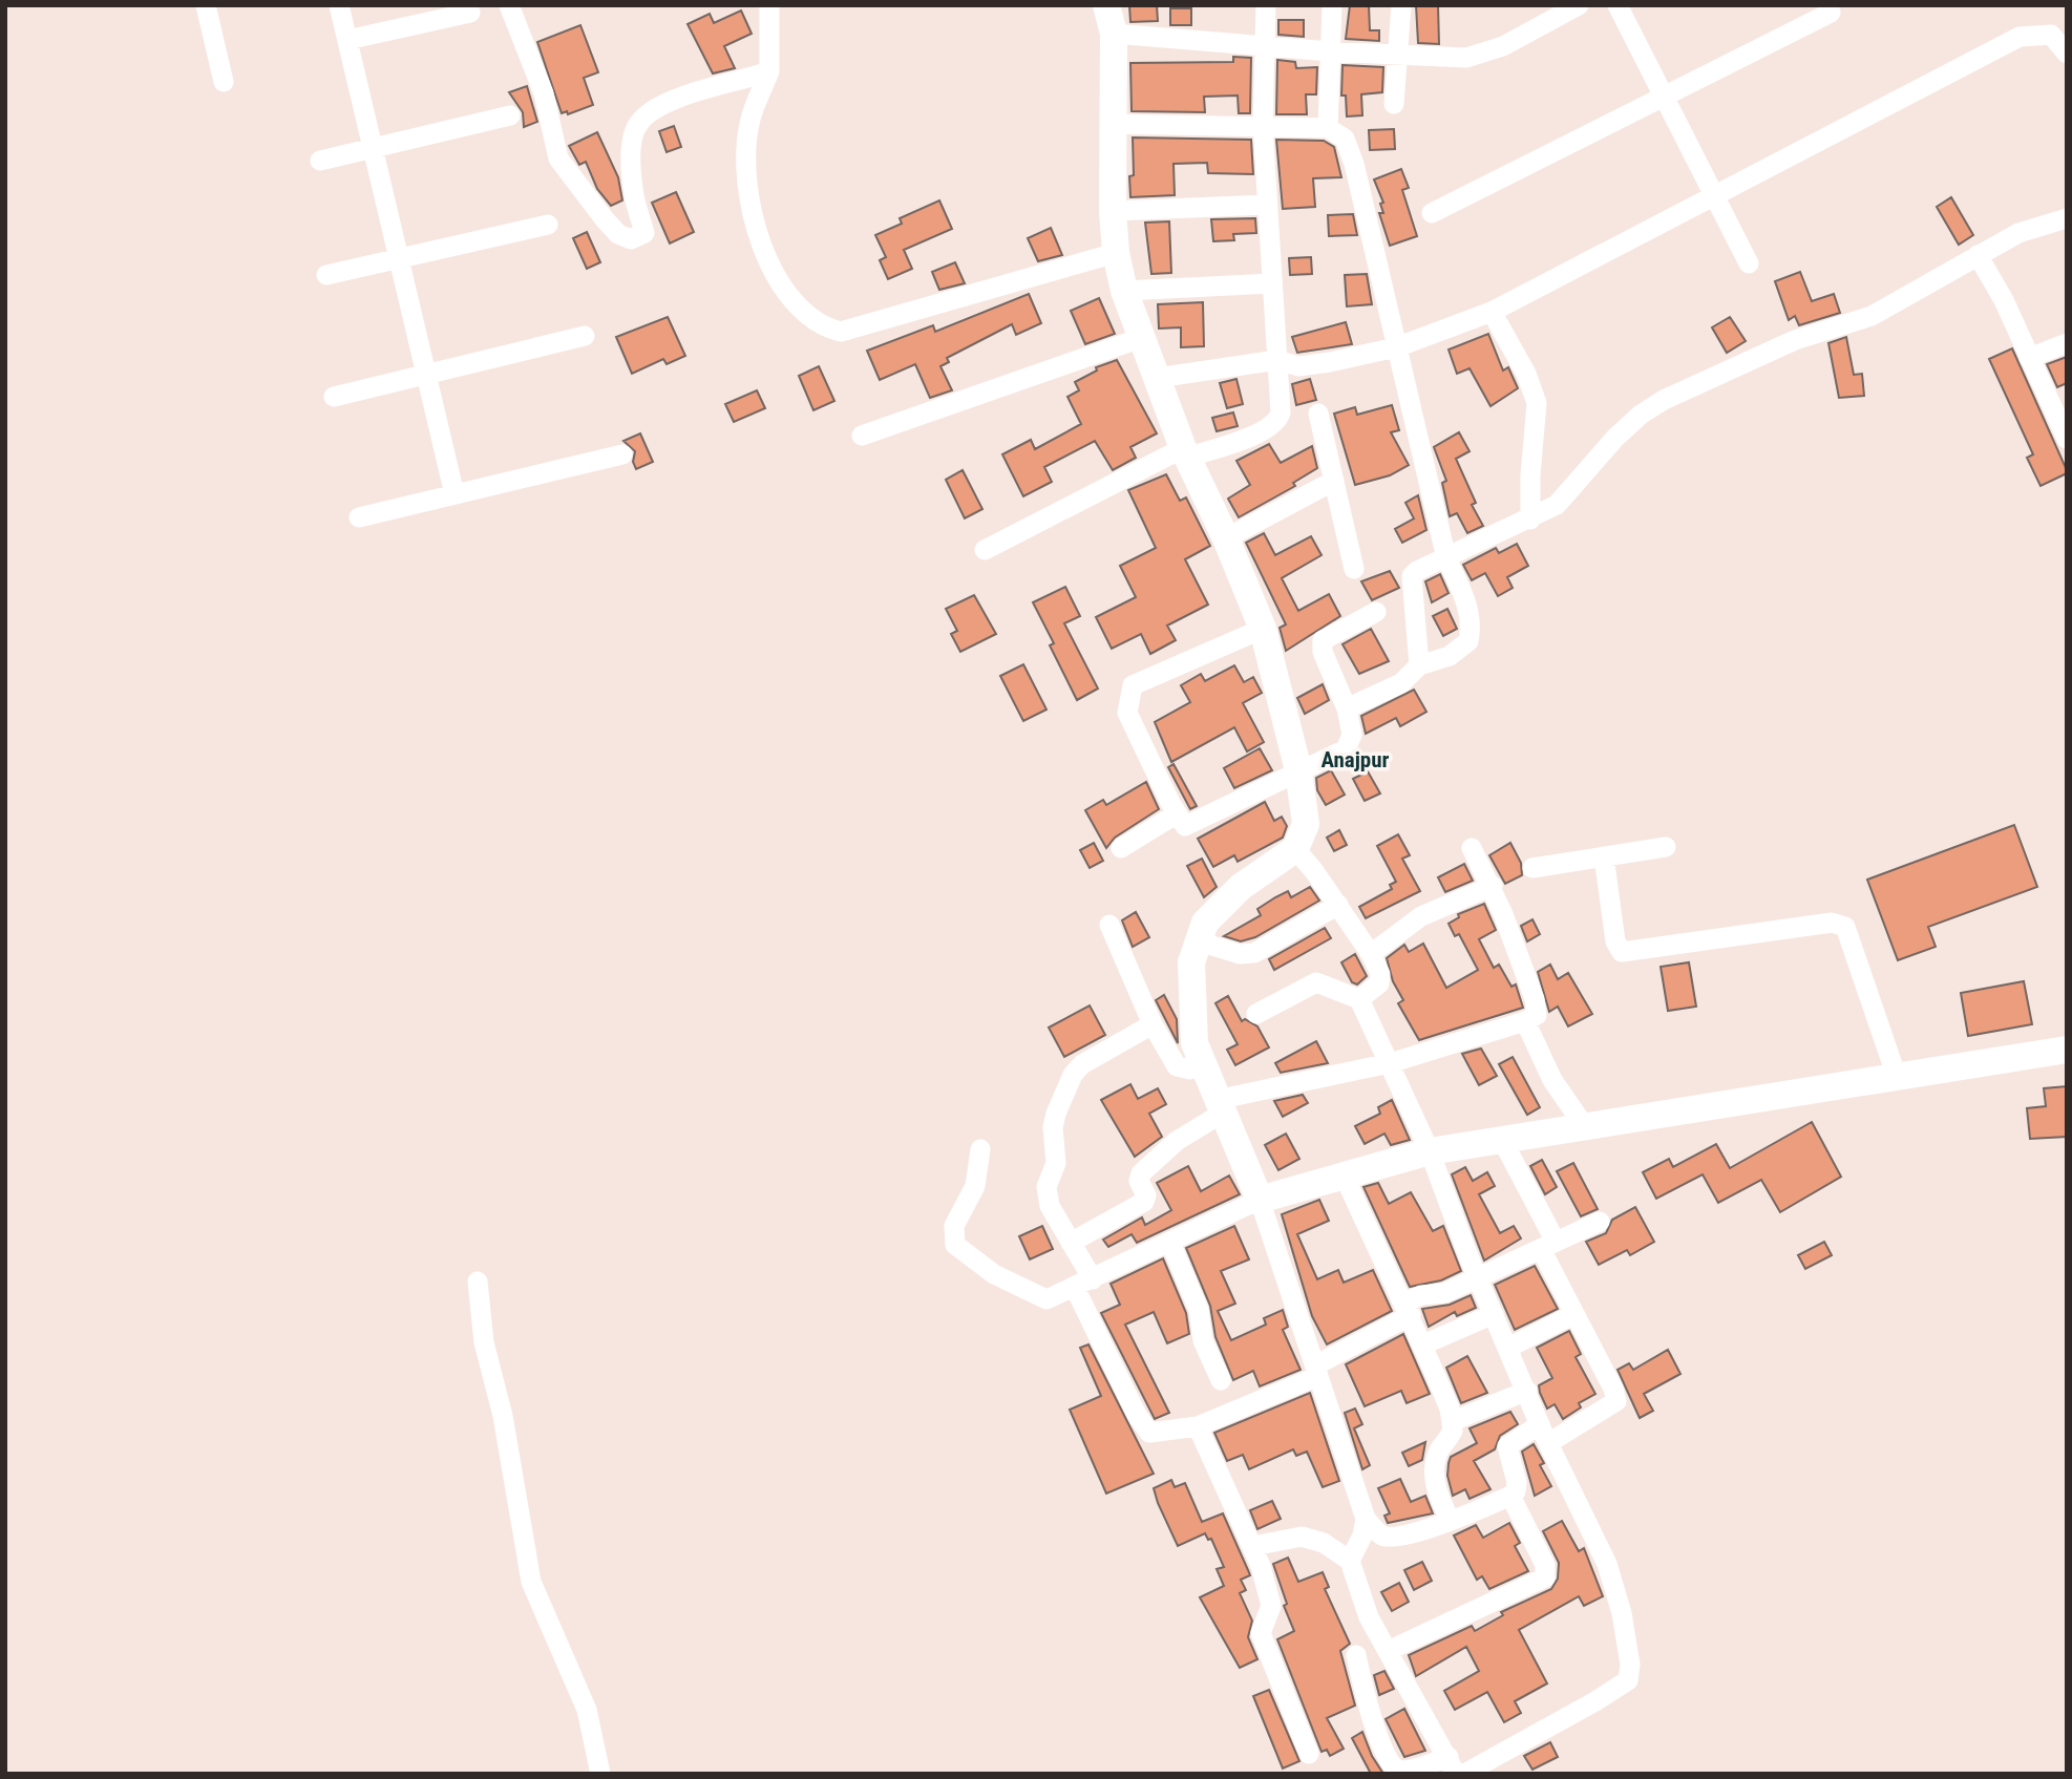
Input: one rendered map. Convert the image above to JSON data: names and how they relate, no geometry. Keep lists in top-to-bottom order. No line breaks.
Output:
{"districts":["Anajpur"]}
